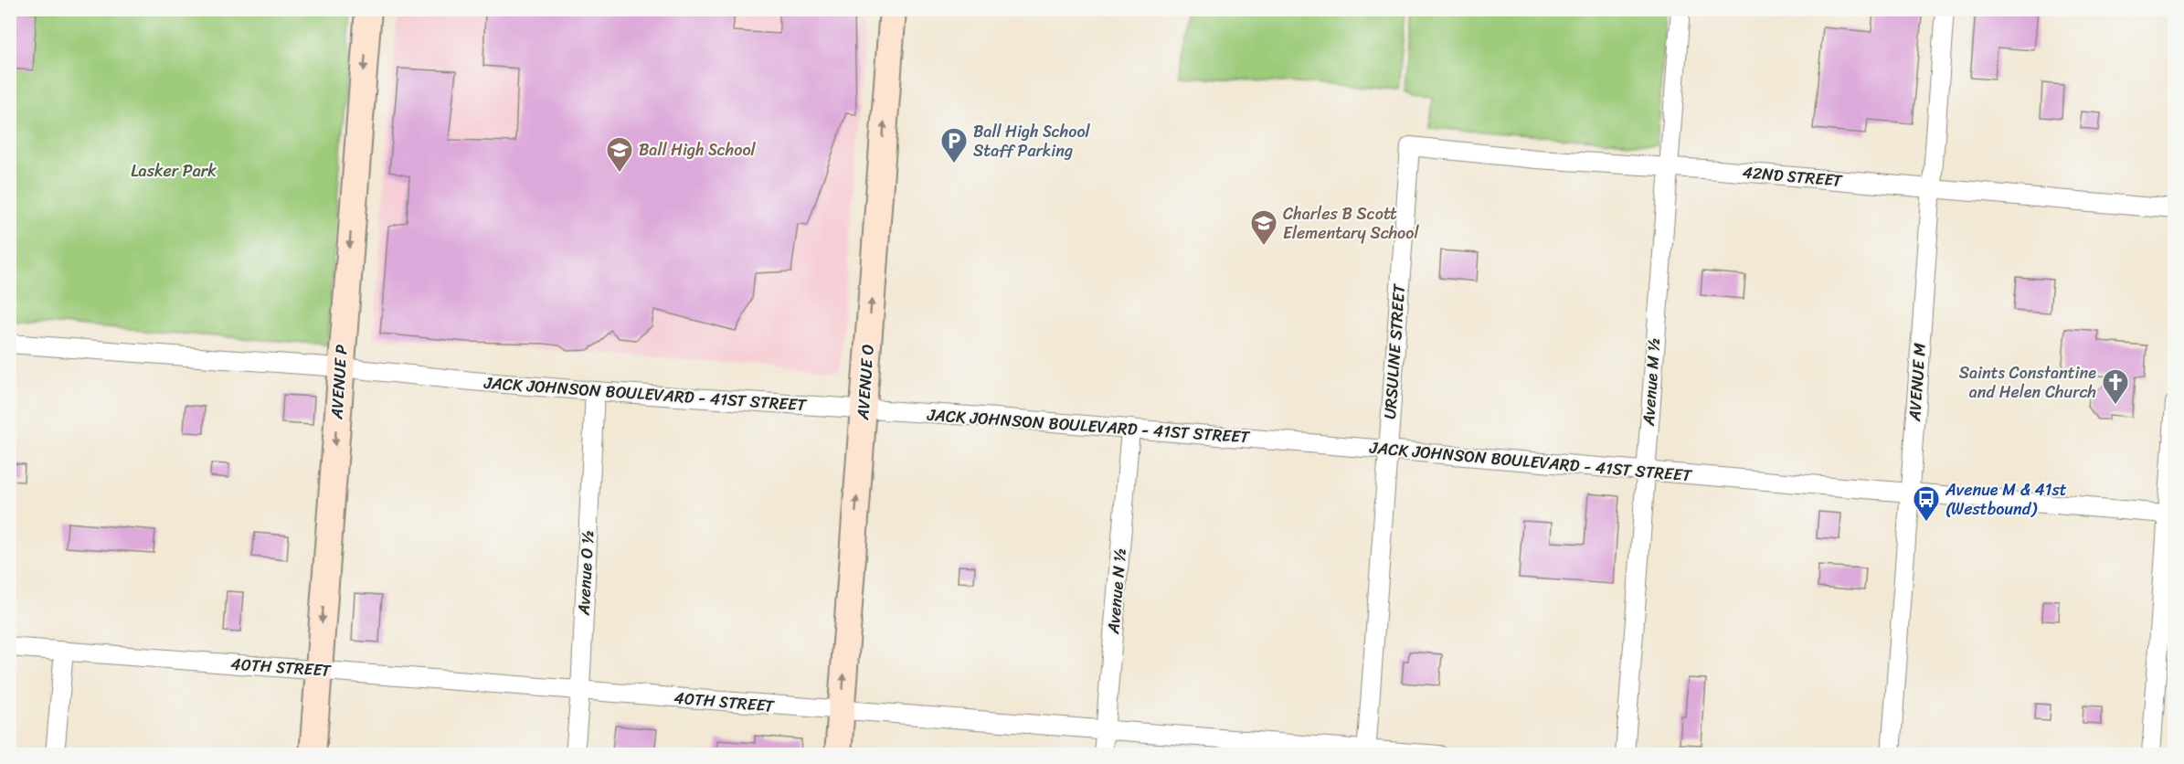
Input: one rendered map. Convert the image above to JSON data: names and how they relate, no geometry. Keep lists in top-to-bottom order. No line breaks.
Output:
{"streets":{"main road":["AVENUE P","AVENUE O"],"street":["42ND STREET","URSULINE STREET","Avenue M ½","AVENUE M","JACK JOHNSON BOULEVARD - 41ST STREET","Avenue O ½","Avenue N ½","40TH STREET"]},"crossings":[["42ND STREET","URSULINE STREET"],["42ND STREET","Avenue M ½"],["42ND STREET","AVENUE M"],["URSULINE STREET","JACK JOHNSON BOULEVARD - 41ST STREET"],["URSULINE STREET","40TH STREET"],["AVENUE P","JACK JOHNSON BOULEVARD - 41ST STREET"],["AVENUE P","40TH STREET"],["AVENUE O","JACK JOHNSON BOULEVARD - 41ST STREET"],["AVENUE O","40TH STREET"],["Avenue M ½","JACK JOHNSON BOULEVARD - 41ST STREET"],["AVENUE M","JACK JOHNSON BOULEVARD - 41ST STREET"],["JACK JOHNSON BOULEVARD - 41ST STREET","Avenue O ½"],["JACK JOHNSON BOULEVARD - 41ST STREET","Avenue N ½"],["Avenue O ½","40TH STREET"],["Avenue N ½","40TH STREET"]],"one_way":["AVENUE P","AVENUE O"],"parks":["Lasker Park"],"places":{"parking":["Ball High School Staff Parking"],"school or university":["Ball High School","Charles B Scott Elementary School"],"church":["Saints Constantine and Helen Church"],"bus stop":["Avenue M & 41st (Westbound)"]}}
